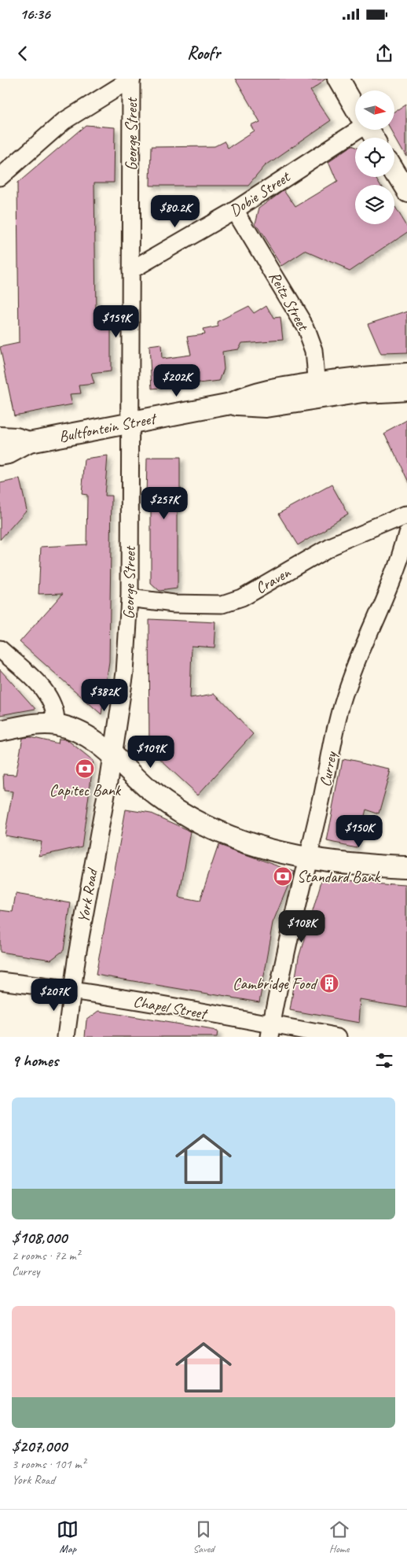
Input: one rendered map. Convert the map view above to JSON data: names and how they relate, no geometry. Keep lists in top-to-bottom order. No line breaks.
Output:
{"streets":{"street":["George Street","Dobie Street","Reitz Street","Bultfontein Street","Craven","Currey","York Road","Chapel Street"]},"crossings":[["George Street","Dobie Street"],["George Street","Bultfontein Street"],["George Street","Craven"],["George Street","York Road"],["Dobie Street","Reitz Street"],["Reitz Street","Bultfontein Street"],["Currey","Chapel Street"],["York Road","Chapel Street"]],"places":{"bank":["Capitec Bank","Standard Bank"],"building":["Cambridge Food"]},"north":"right","page":{"status":"16:36","header":"Roofr","price":["$80.2K","$159K","$202K","$257K","$382K","$109K","$150K","$108K","$207K"],"heading":"9 homes","list":[{"name":"$108,000","note":"2 rooms · 72 m² · Currey"},{"name":"$207,000","note":"3 rooms · 101 m² · York Road"}],"tabs":["Map","Saved","Home"]}}
